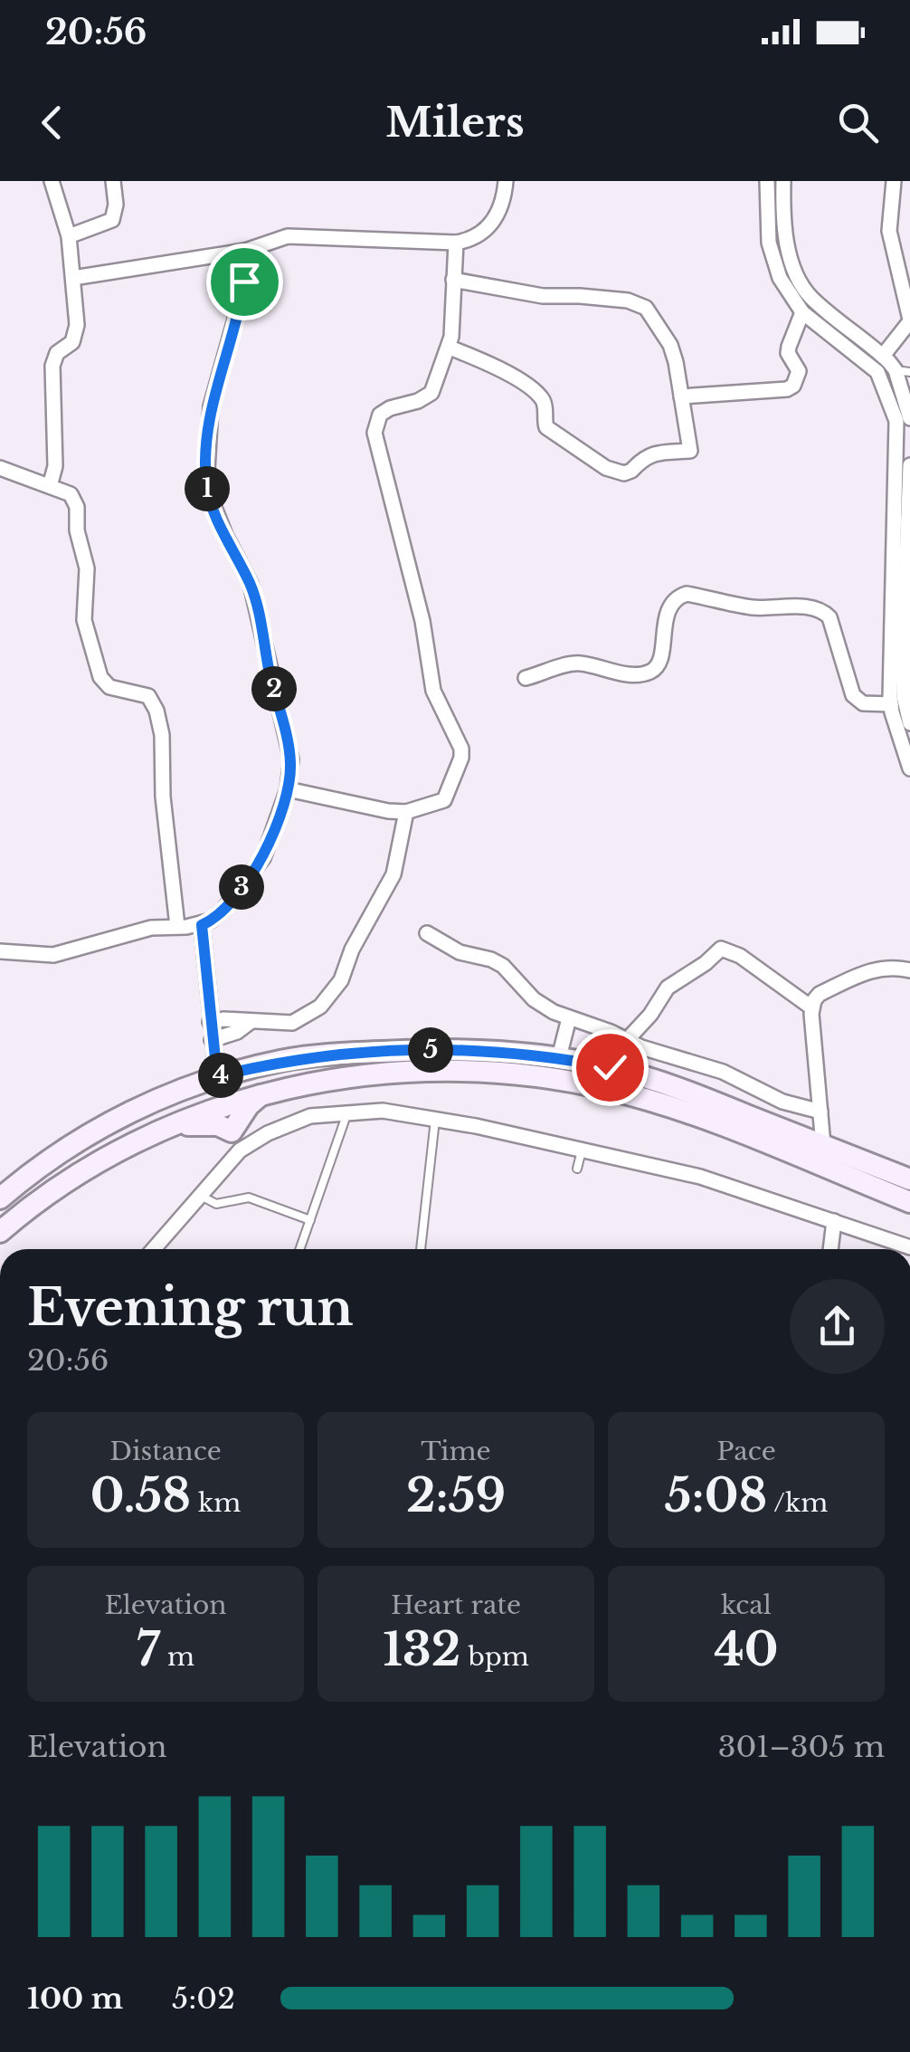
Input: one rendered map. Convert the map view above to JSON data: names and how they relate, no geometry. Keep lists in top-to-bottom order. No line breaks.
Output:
{"page":{"status":"20:56","header":"Milers","pins":["1","2","3","5","4"],"heading":["Evening run","20:56"],"stats":[["Distance","0.58 km"],["Time","2:59"],["Pace","5:08 /km"],["Elevation","7 m"],["Heart rate","132 bpm"],["kcal","40"]],"chart":["Elevation","301–305 m"],"list":[{"name":"100 m","note":"5:02"}]}}
